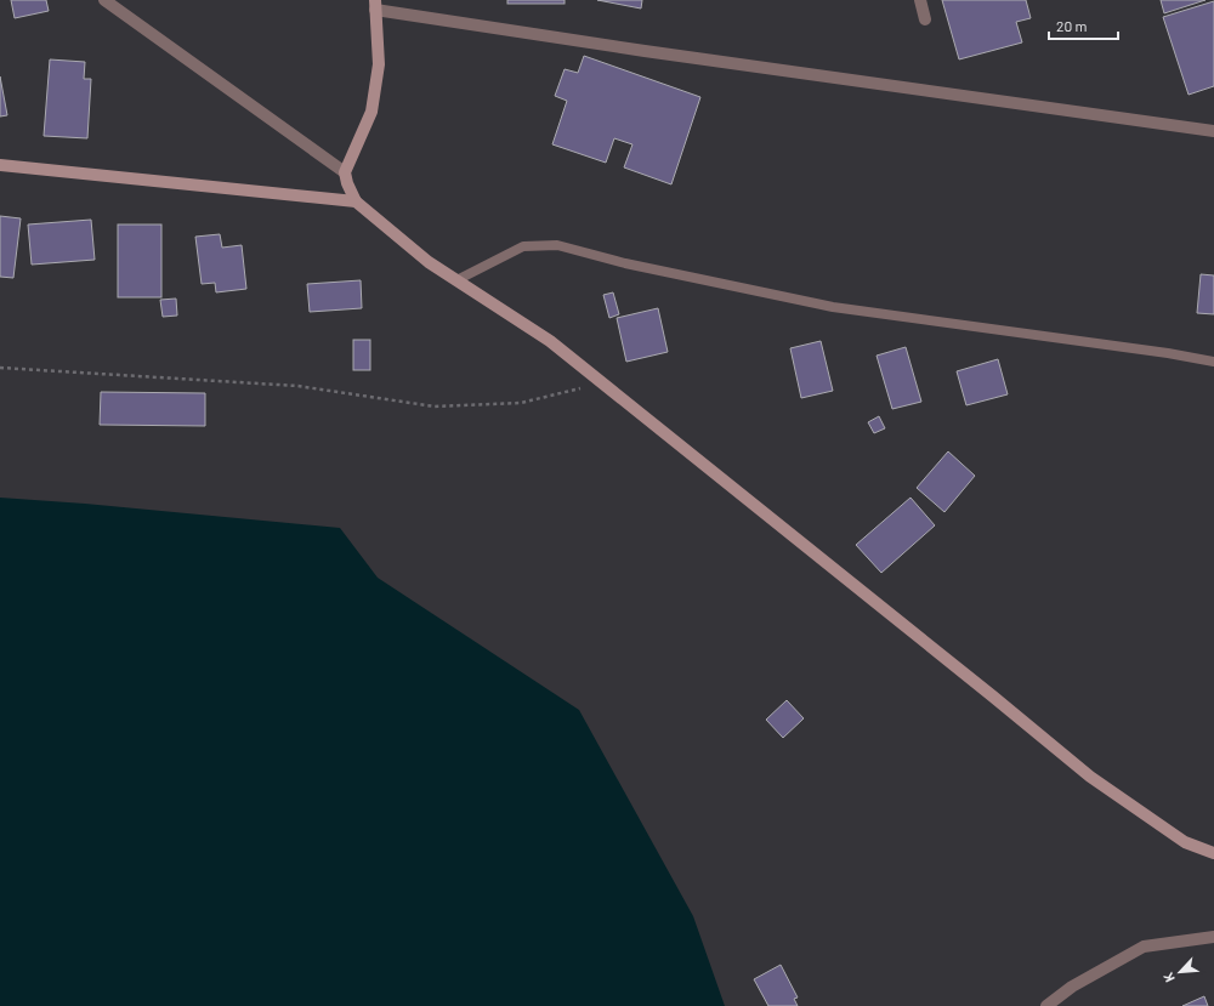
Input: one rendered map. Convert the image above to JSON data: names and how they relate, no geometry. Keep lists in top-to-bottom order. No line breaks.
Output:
{"scale_bar":"20 m","north":"bottom left"}
